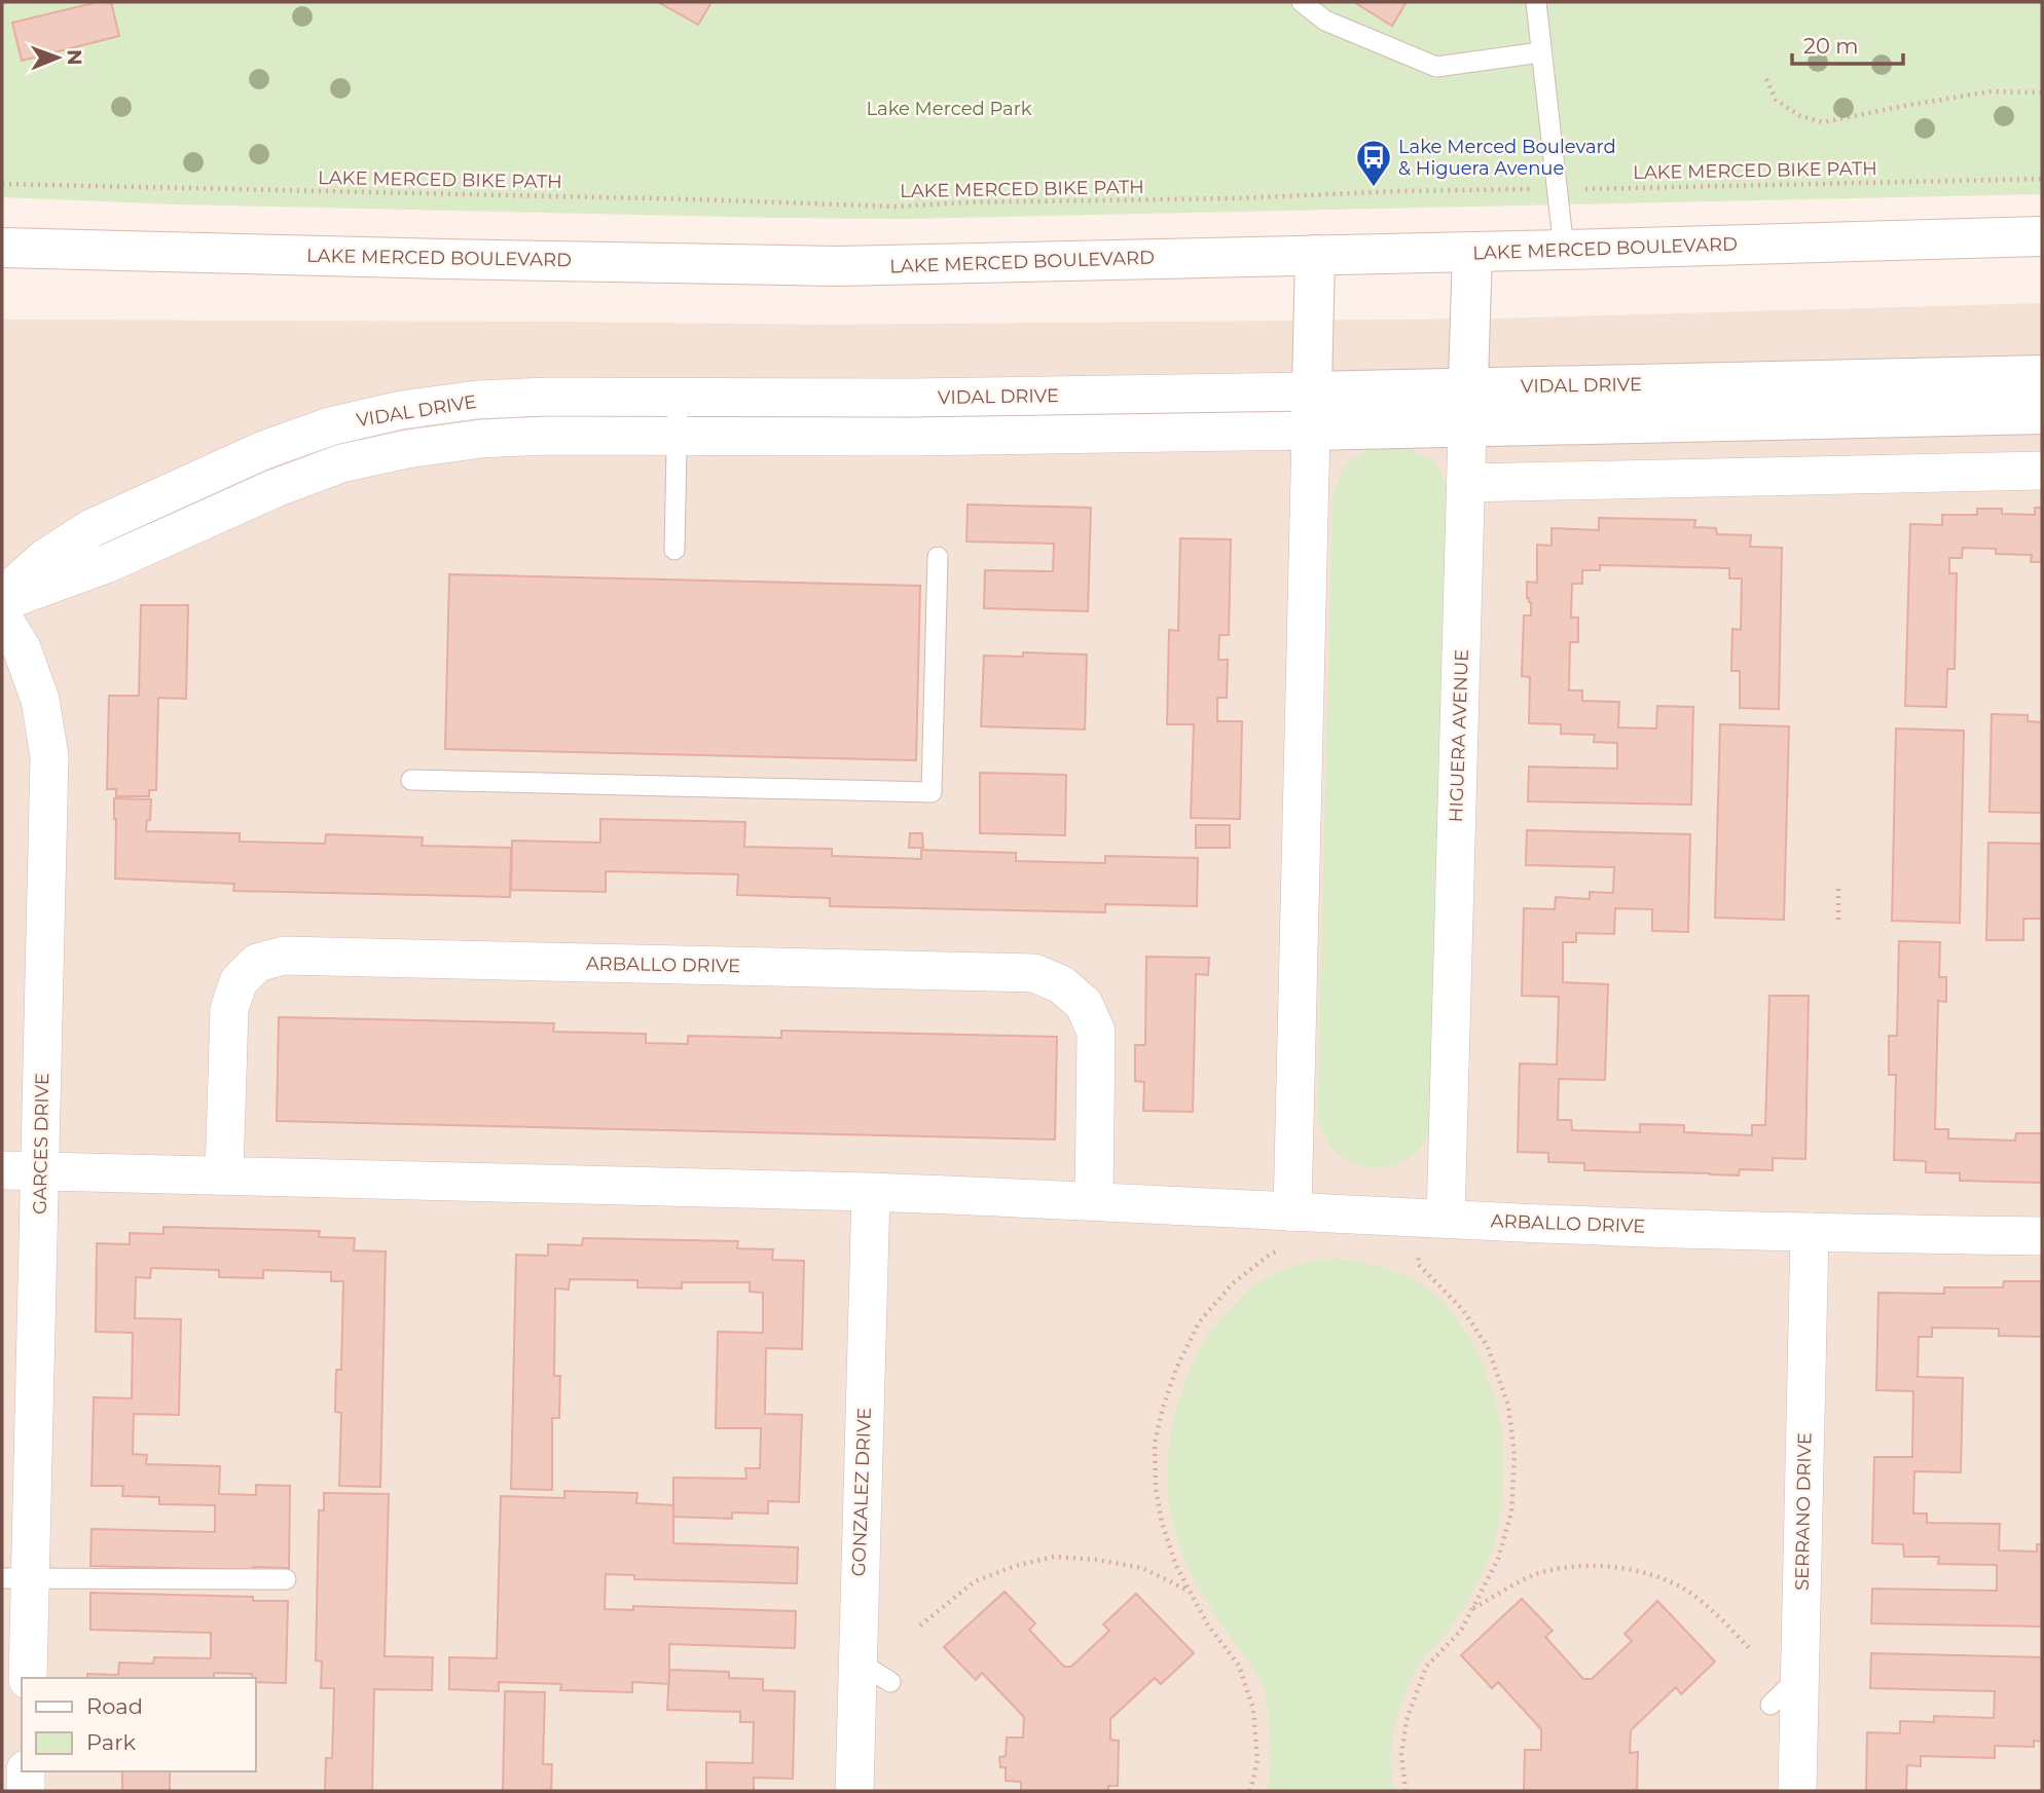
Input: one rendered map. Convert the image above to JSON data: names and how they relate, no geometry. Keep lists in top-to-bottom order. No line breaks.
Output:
{"streets":{"main road":["LAKE MERCED BOULEVARD","VIDAL DRIVE","HIGUERA AVENUE"],"street":["ARBALLO DRIVE","GARCES DRIVE","GONZALEZ DRIVE","SERRANO DRIVE"],"path":["LAKE MERCED BIKE PATH"]},"crossings":[["LAKE MERCED BOULEVARD","HIGUERA AVENUE"],["VIDAL DRIVE","HIGUERA AVENUE"],["HIGUERA AVENUE","ARBALLO DRIVE"],["ARBALLO DRIVE","GARCES DRIVE"],["ARBALLO DRIVE","GONZALEZ DRIVE"],["ARBALLO DRIVE","SERRANO DRIVE"]],"parks":["Lake Merced Park"],"places":{"bus stop":["Lake Merced Boulevard & Higuera Avenue"]},"legend":["Road","Park"],"scale_bar":"20 m","north":"right"}
